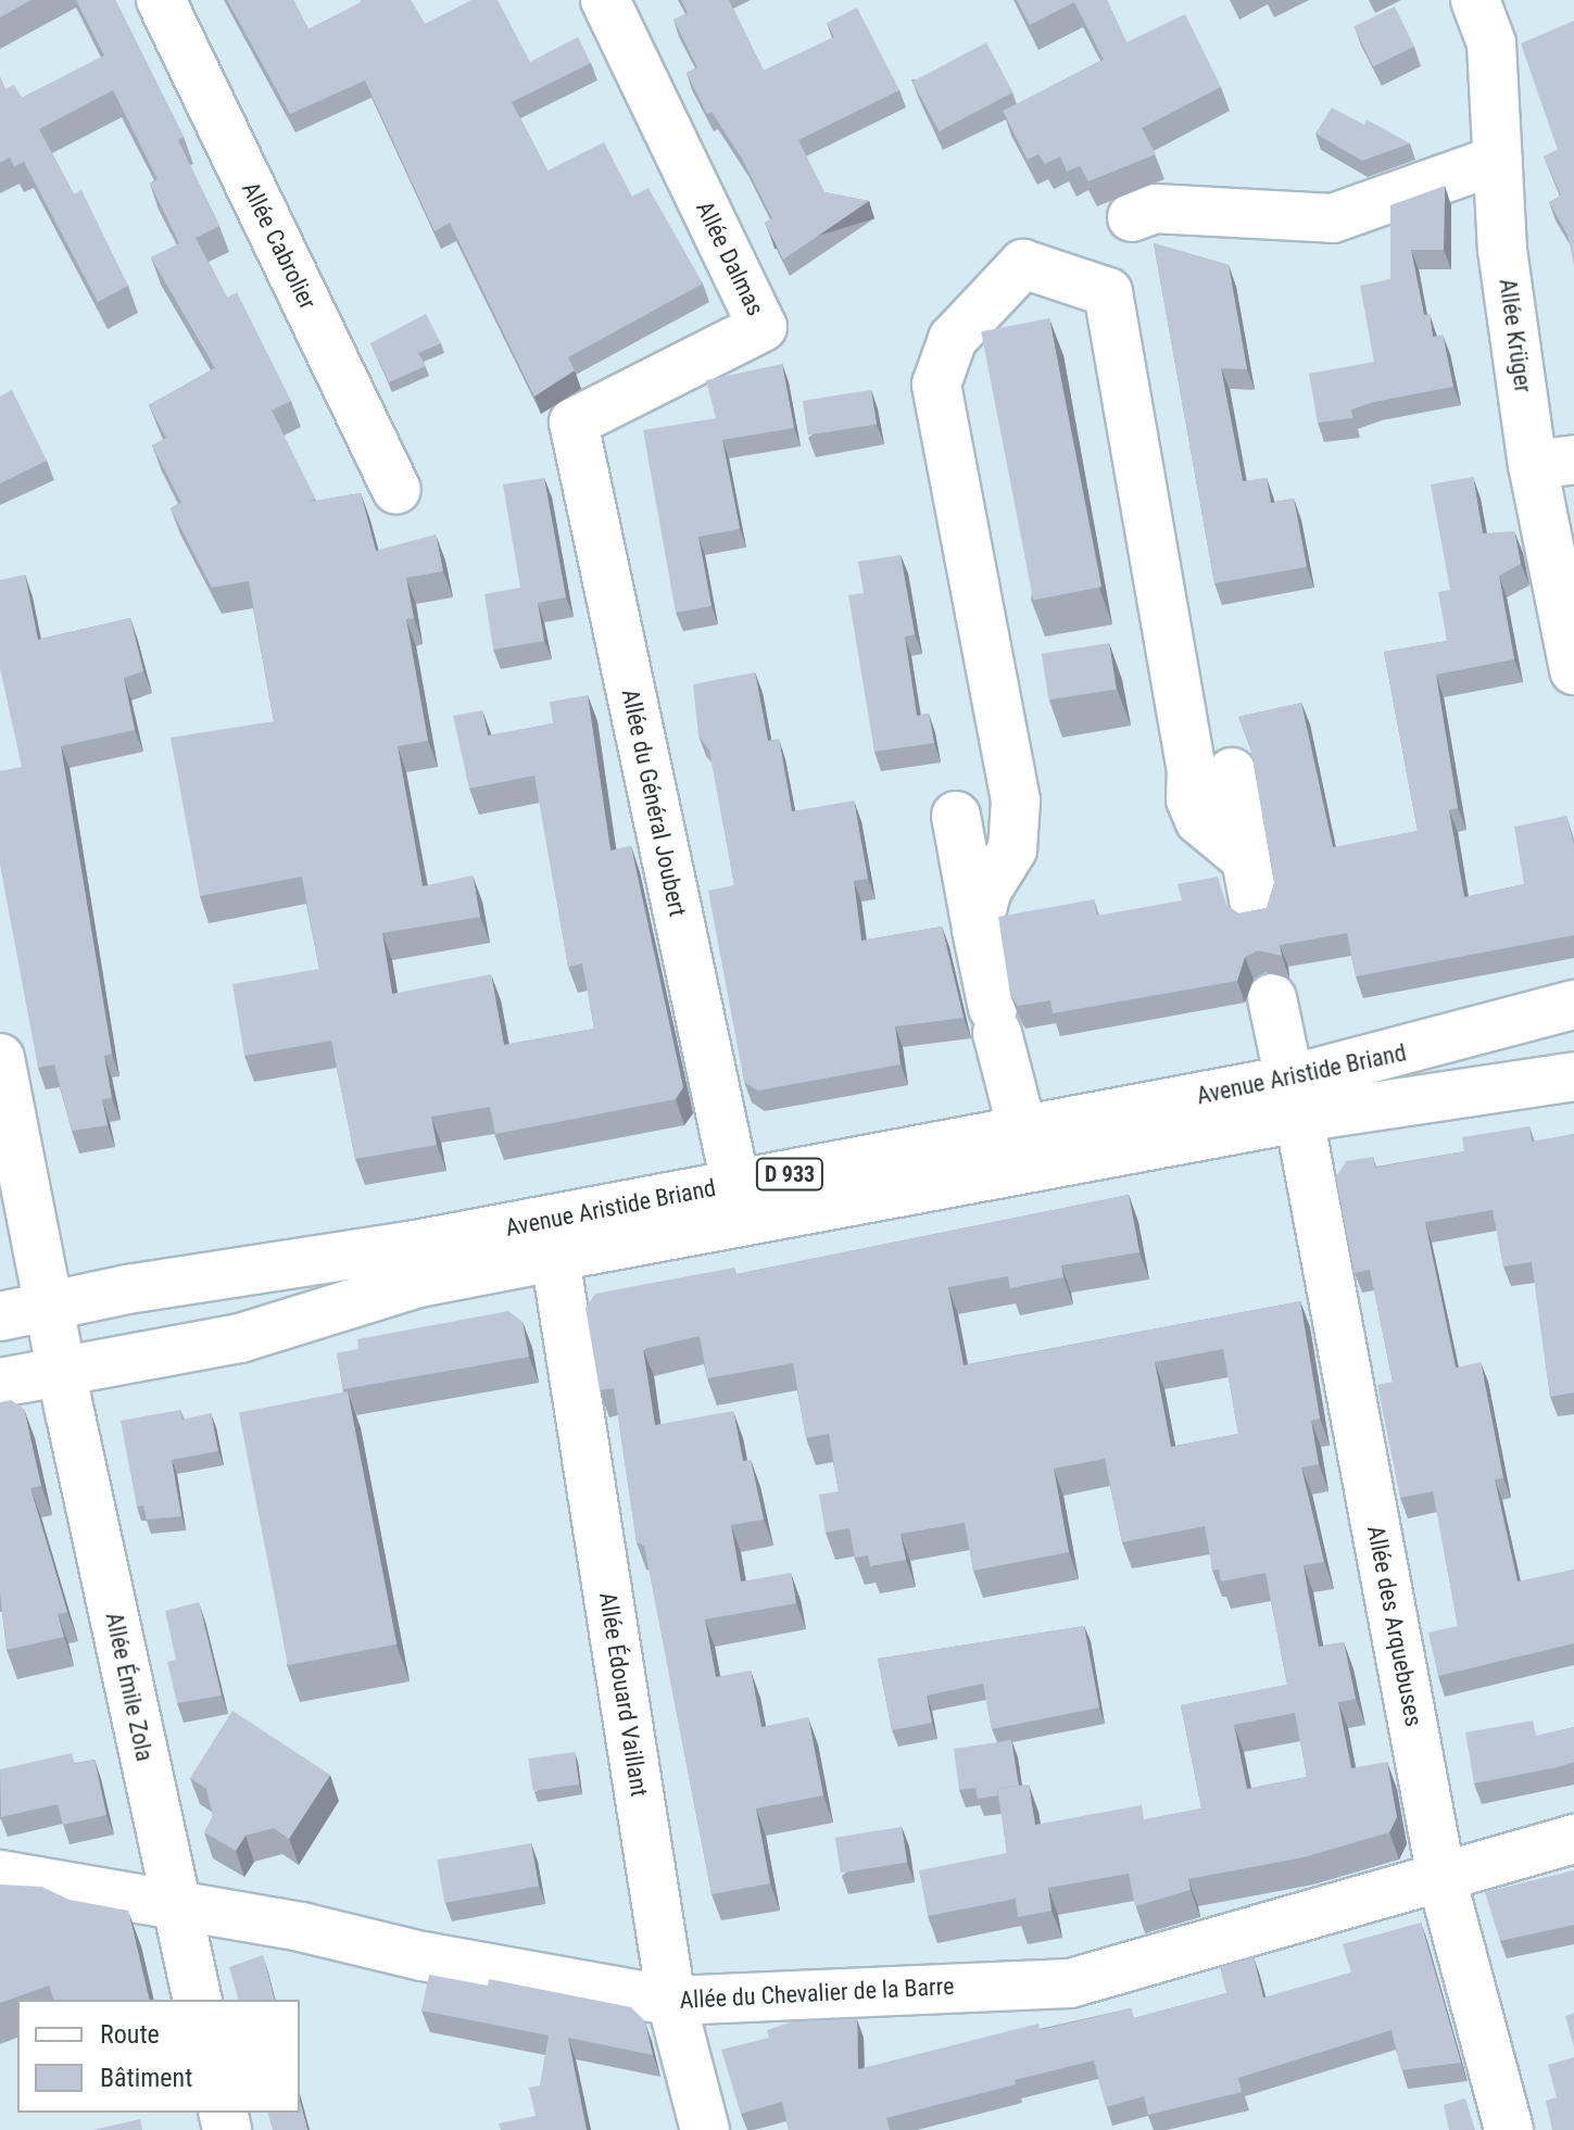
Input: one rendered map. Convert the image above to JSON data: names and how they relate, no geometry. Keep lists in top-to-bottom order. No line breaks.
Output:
{"streets":{"street":["Allée Cabrolier","Allée Dalmas","Allée Krüger","Allée du Général Joubert","Avenue Aristide Briand","D 933","Allée des Arquebuses","Allée Émile Zola","Allée Édouard Vaillant","Allée du Chevalier de la Barre"]},"crossings":[["Allée Dalmas","Allée du Général Joubert"],["Allée du Général Joubert","Avenue Aristide Briand"],["Avenue Aristide Briand","Allée des Arquebuses"],["Avenue Aristide Briand","Allée Émile Zola"],["Avenue Aristide Briand","Allée Édouard Vaillant"],["Allée des Arquebuses","Allée du Chevalier de la Barre"],["Allée Émile Zola","Allée du Chevalier de la Barre"],["Allée Édouard Vaillant","Allée du Chevalier de la Barre"]],"legend":["Route","Bâtiment"]}
